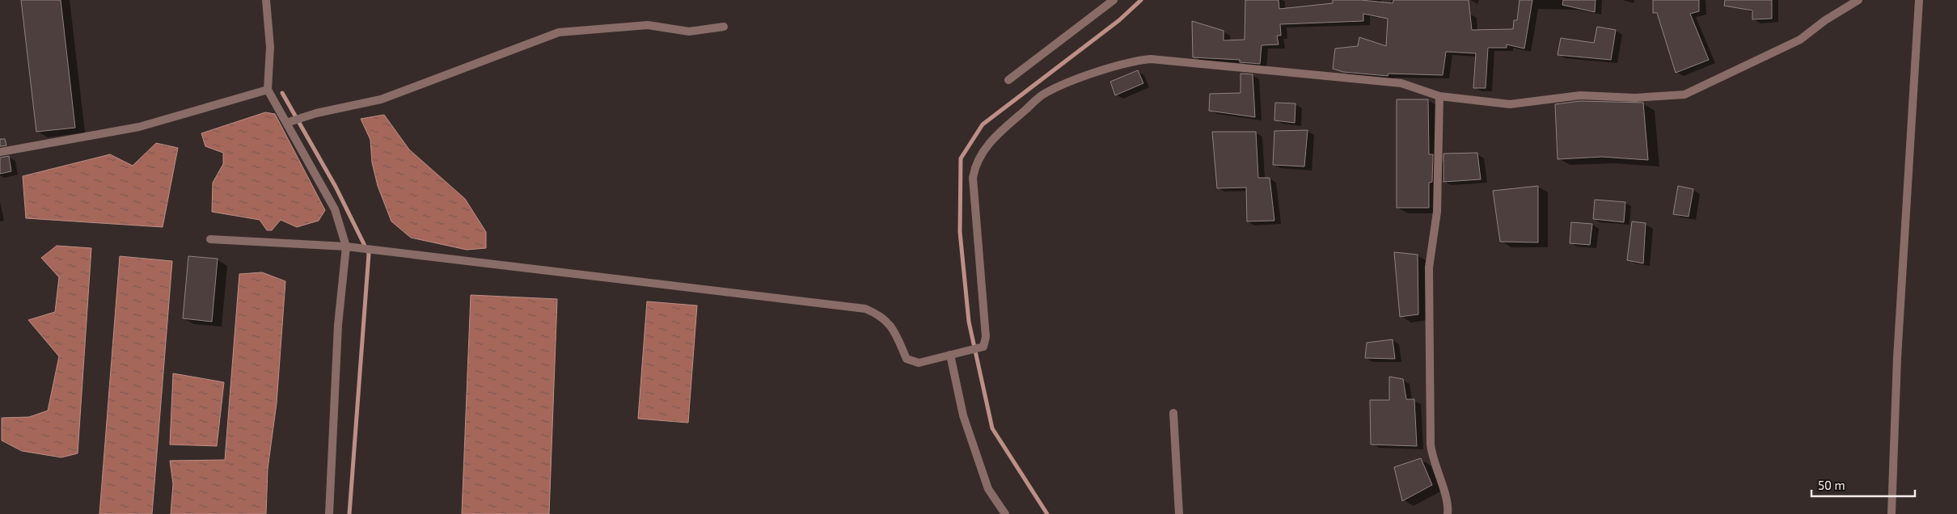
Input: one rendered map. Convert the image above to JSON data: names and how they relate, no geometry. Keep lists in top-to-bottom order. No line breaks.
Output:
{"scale_bar":"50 m"}
